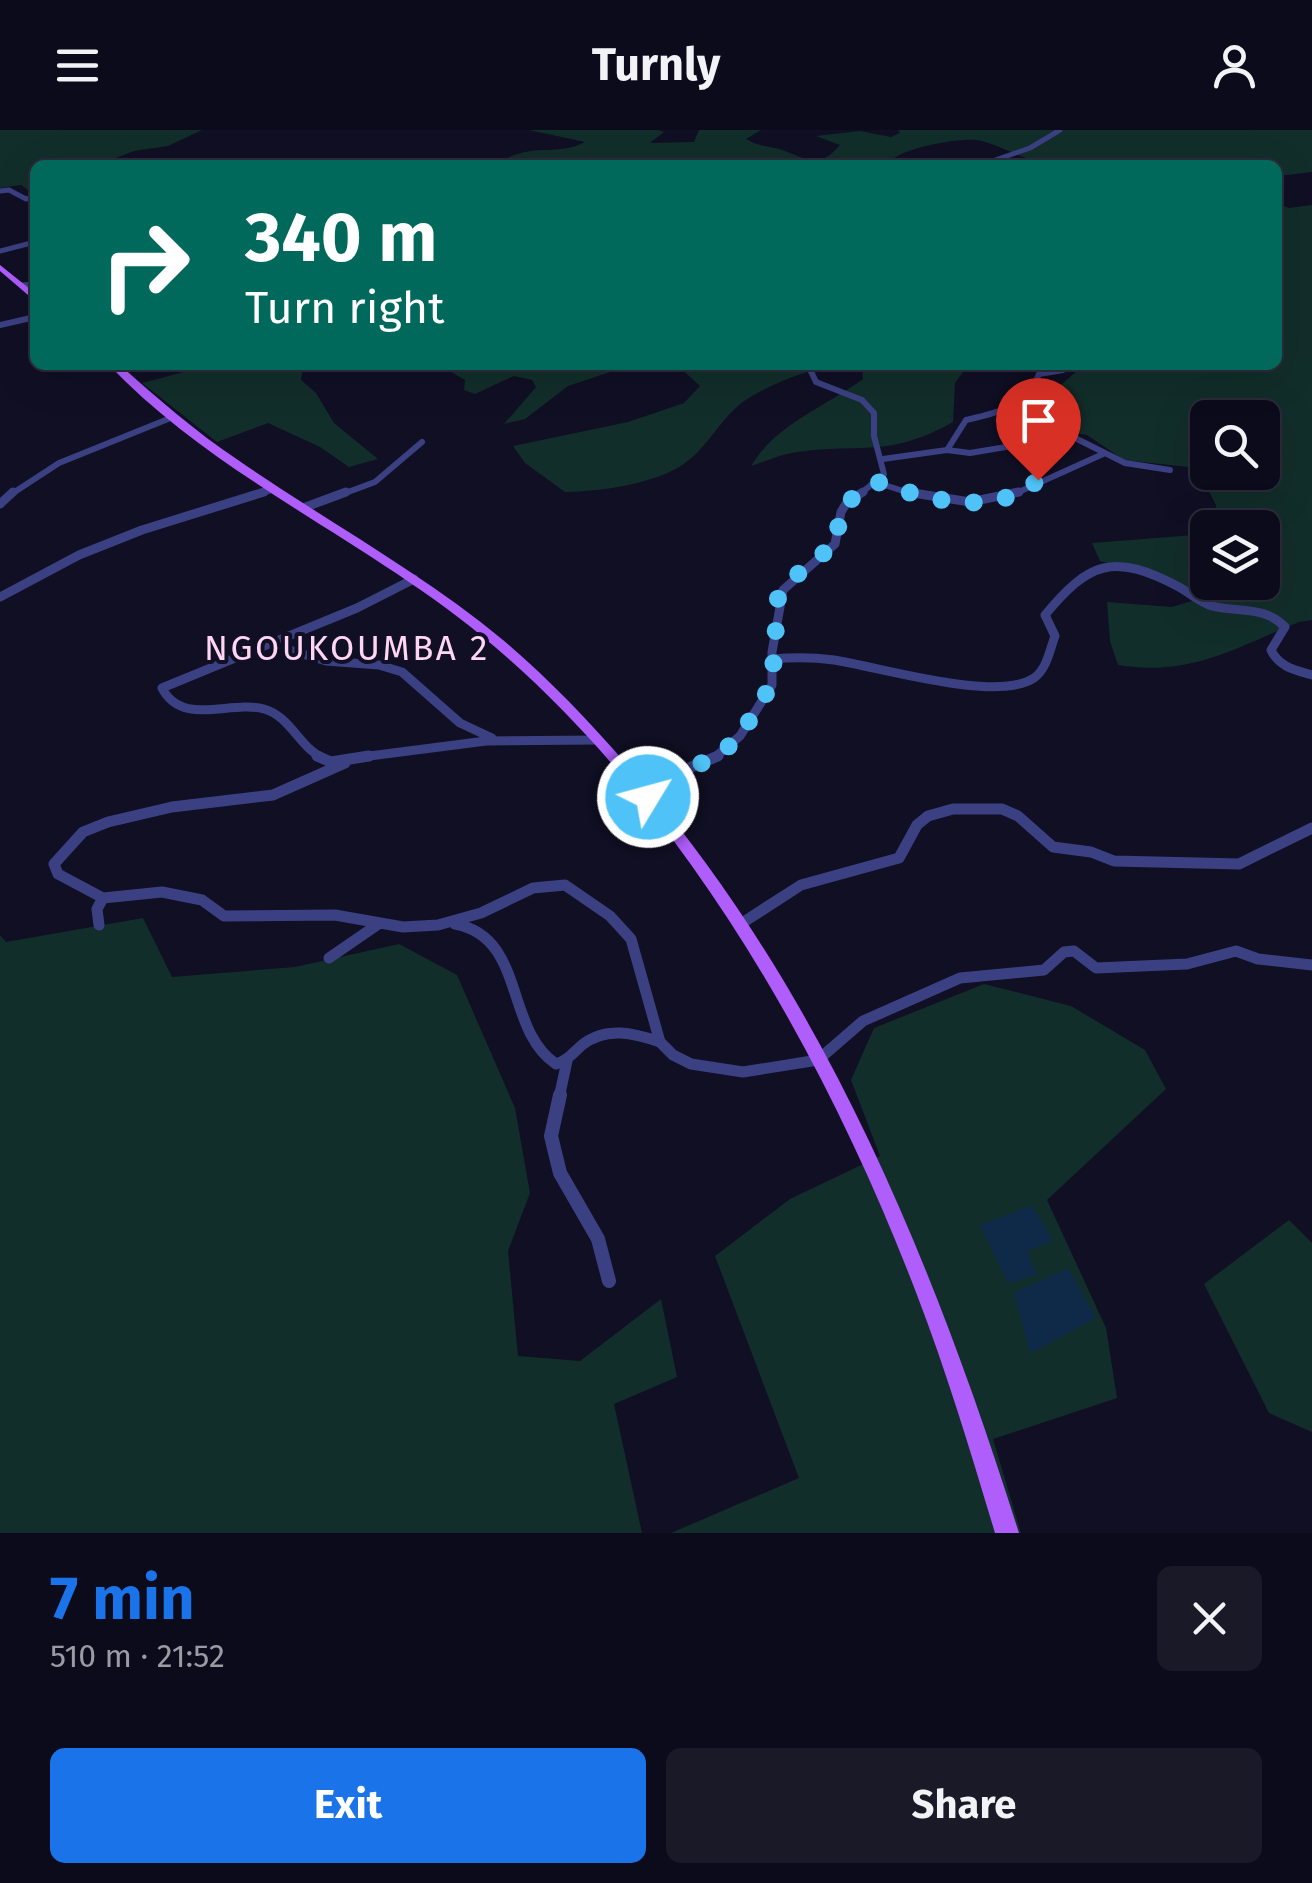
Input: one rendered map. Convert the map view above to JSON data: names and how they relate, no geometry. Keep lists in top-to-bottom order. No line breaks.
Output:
{"districts":["NGOUKOUMBA 2"],"page":{"header":"Turnly","turn":["340 m","Turn right"],"heading":["7 min","510 m · 21:52"],"buttons":["Exit","Share"]}}
